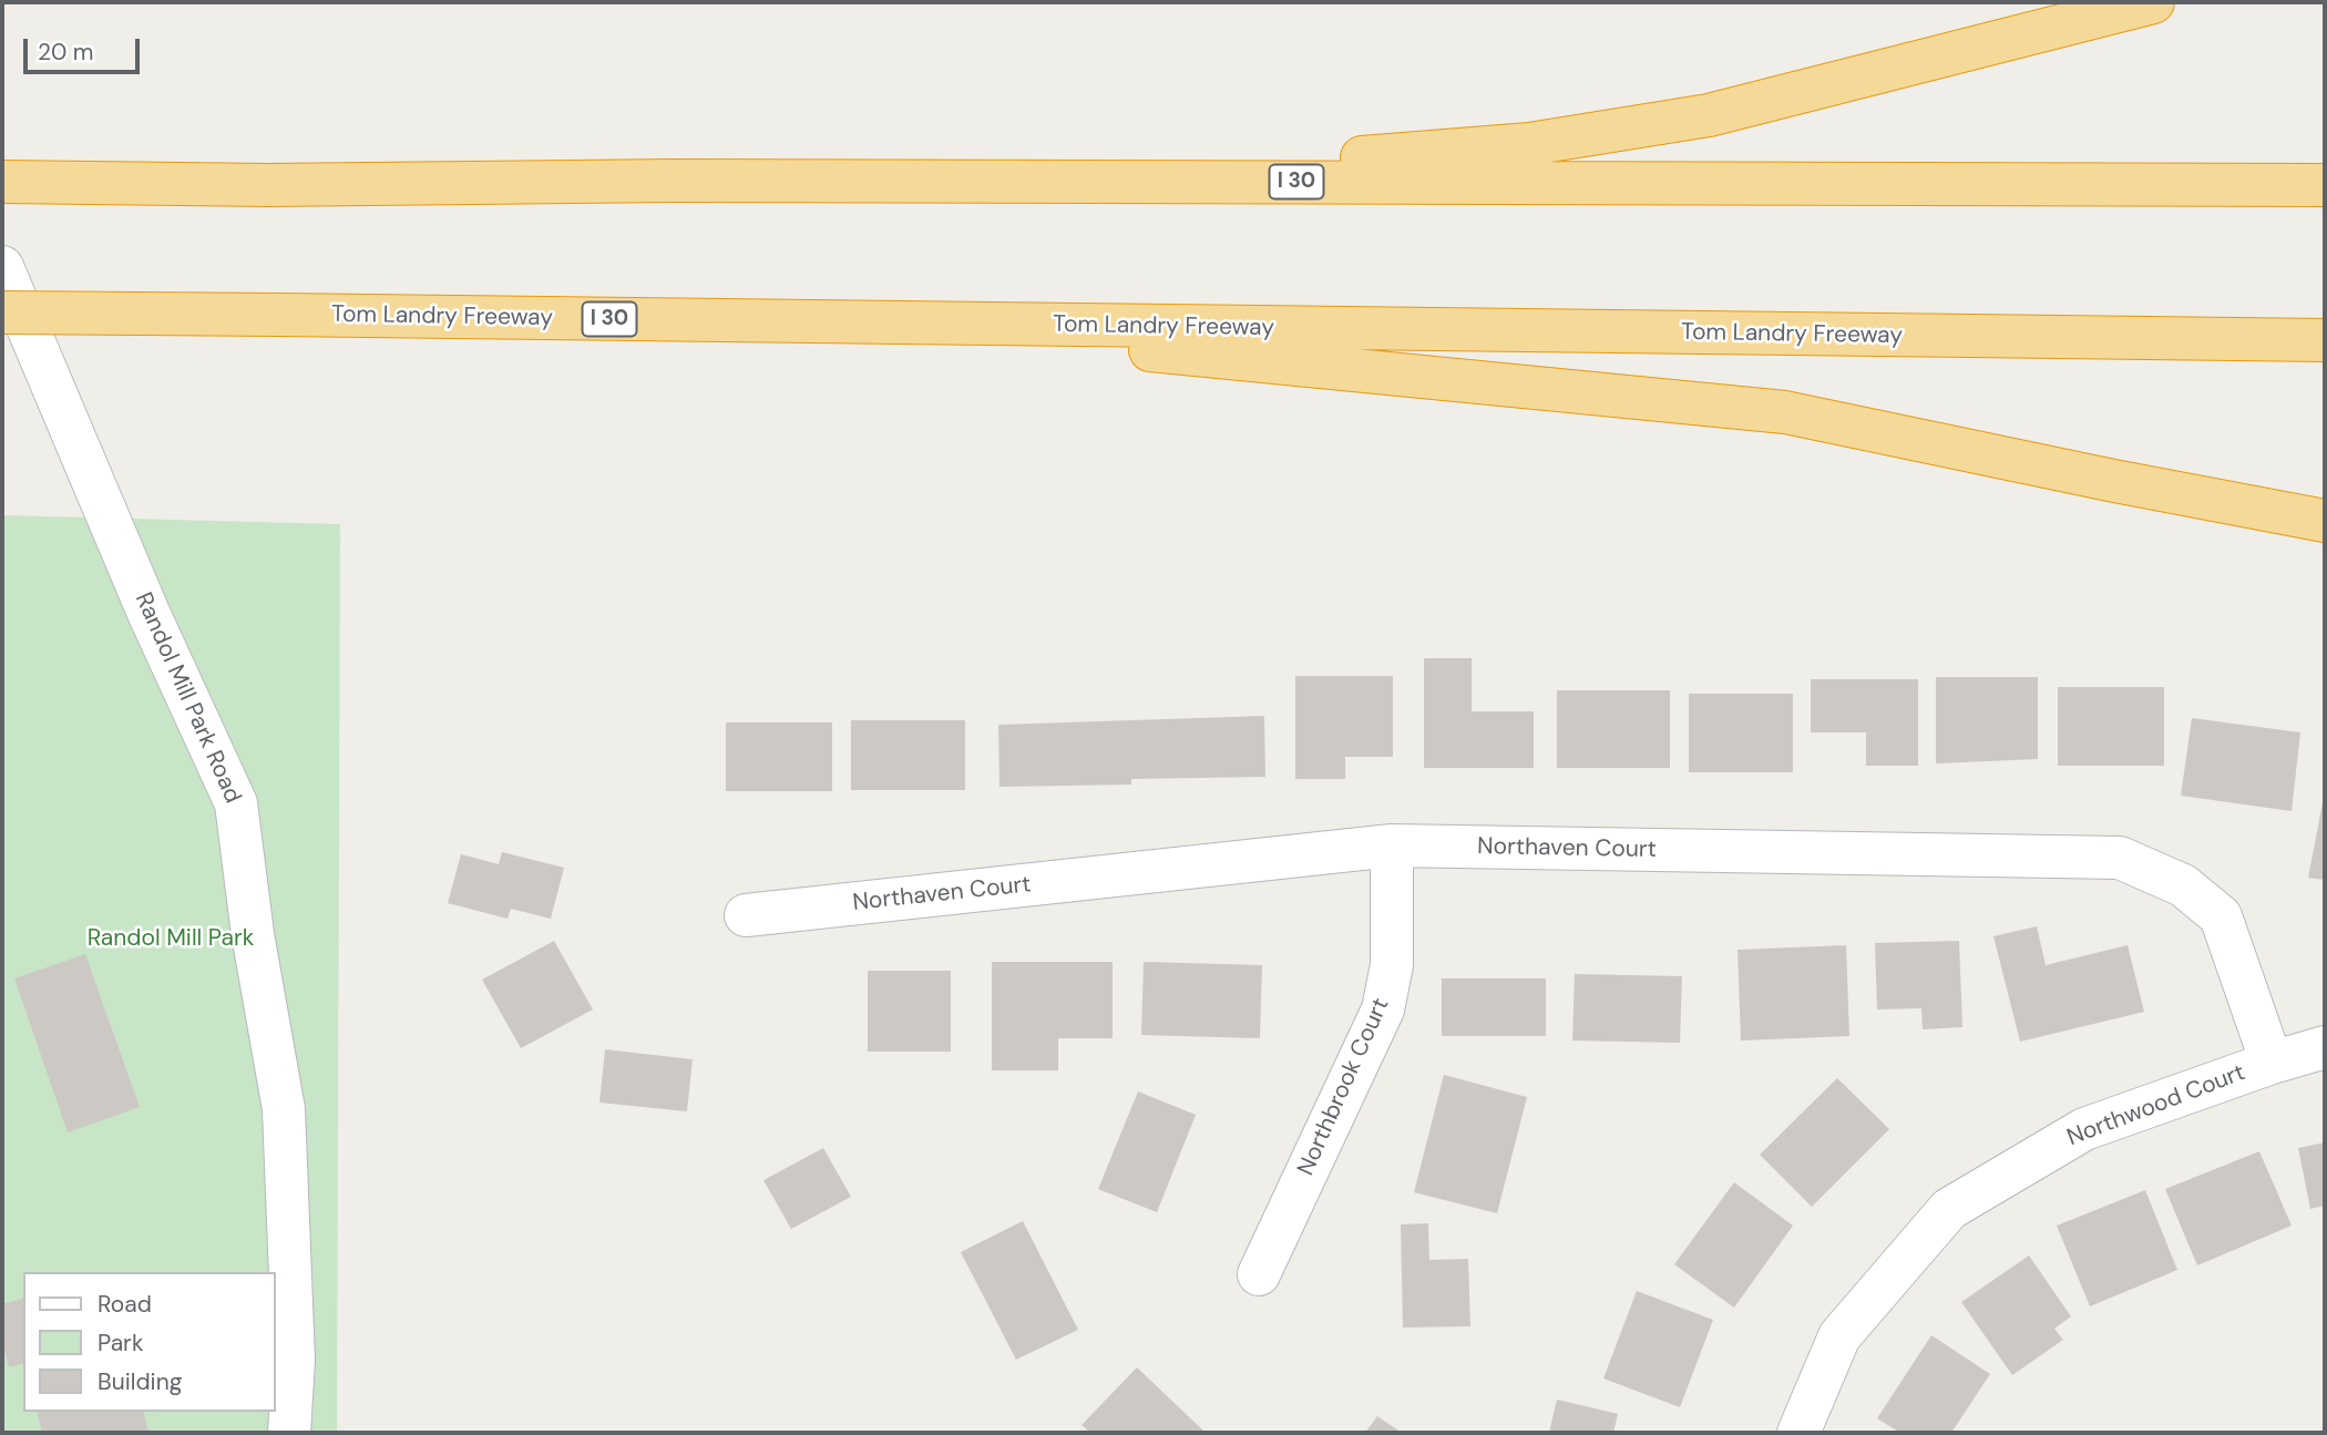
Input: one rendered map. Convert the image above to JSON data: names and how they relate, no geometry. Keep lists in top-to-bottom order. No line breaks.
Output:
{"streets":{"highway":["I 30","Tom Landry Freeway"],"street":["Randol Mill Park Road","Northaven Court","Northbrook Court","Northwood Court"]},"crossings":[["Northaven Court","Northbrook Court"],["Northaven Court","Northwood Court"]],"parks":["Randol Mill Park"],"legend":["Road","Park","Building"],"scale_bar":"20 m"}
